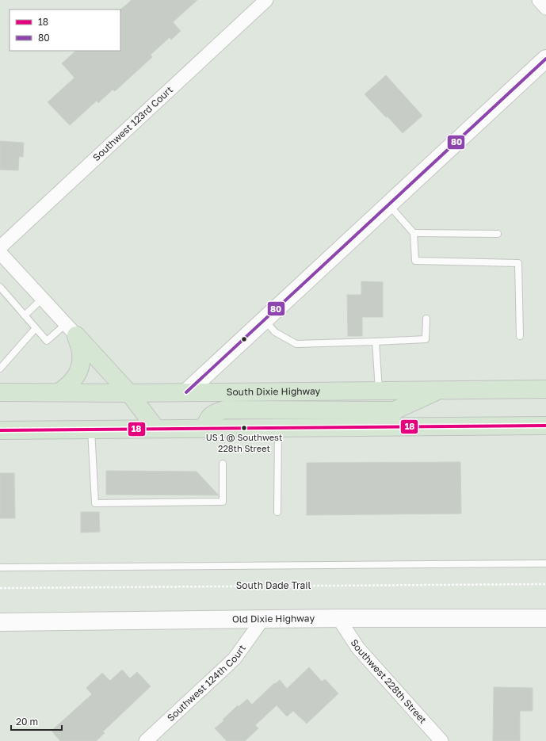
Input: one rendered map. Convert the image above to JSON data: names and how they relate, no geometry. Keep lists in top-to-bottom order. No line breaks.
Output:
{"streets":{"highway":["South Dixie Highway"],"street":["Southwest 123rd Court","Old Dixie Highway","Southwest 228th Street","Southwest 124th Court"],"path":["South Dade Trail"]},"crossings":[["Old Dixie Highway","Southwest 228th Street"],["Old Dixie Highway","Southwest 124th Court"]],"places":["US 1 @ Southwest 228th Street"],"lines":["transit line 80","transit line 18"],"legend":["18","80"],"scale_bar":"20 m"}
